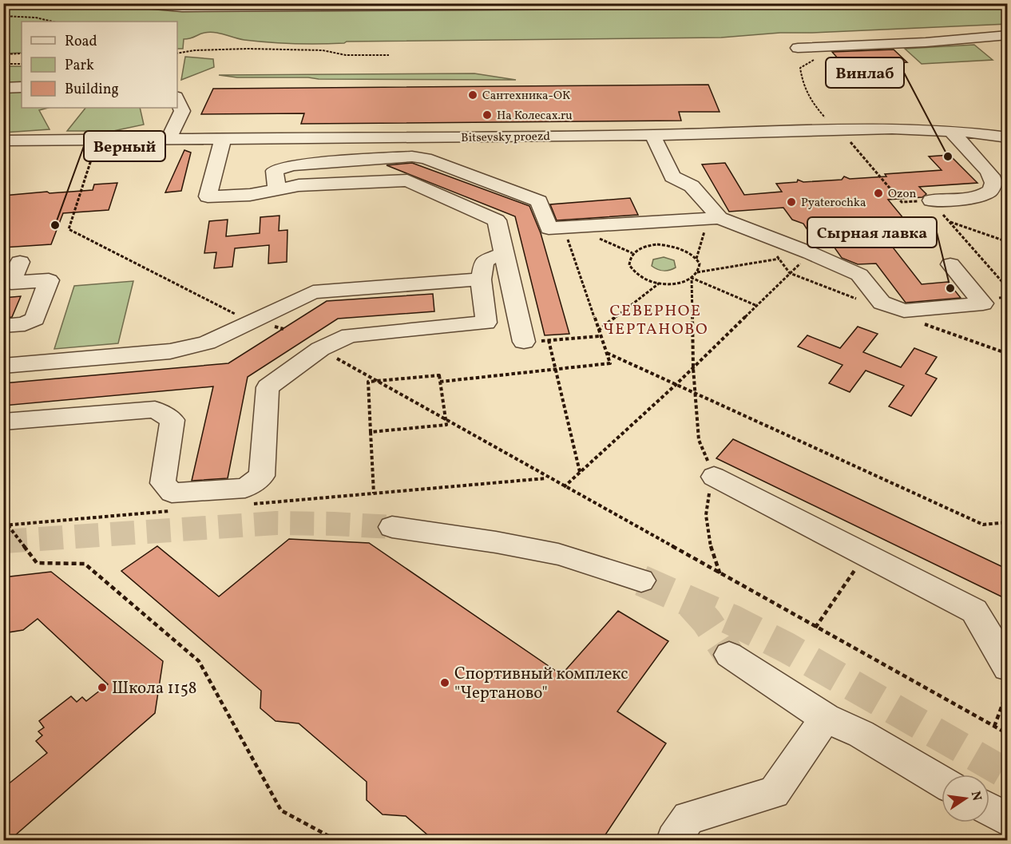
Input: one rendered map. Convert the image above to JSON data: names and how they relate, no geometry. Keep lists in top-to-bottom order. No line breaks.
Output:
{"streets":{"street":["Bitsevsky proezd"]},"districts":["СЕВЕРНОЕ ЧЕРТАНОВО"],"places":["Сантехника-ОК","На Колесах.ru","Винлаб","Ozon","Pyaterochka","Верный","Сырная лавка","Спортивный комплекс \"Чертаново\"","Школа 1158"],"legend":["Road","Park","Building"],"north":"right"}
